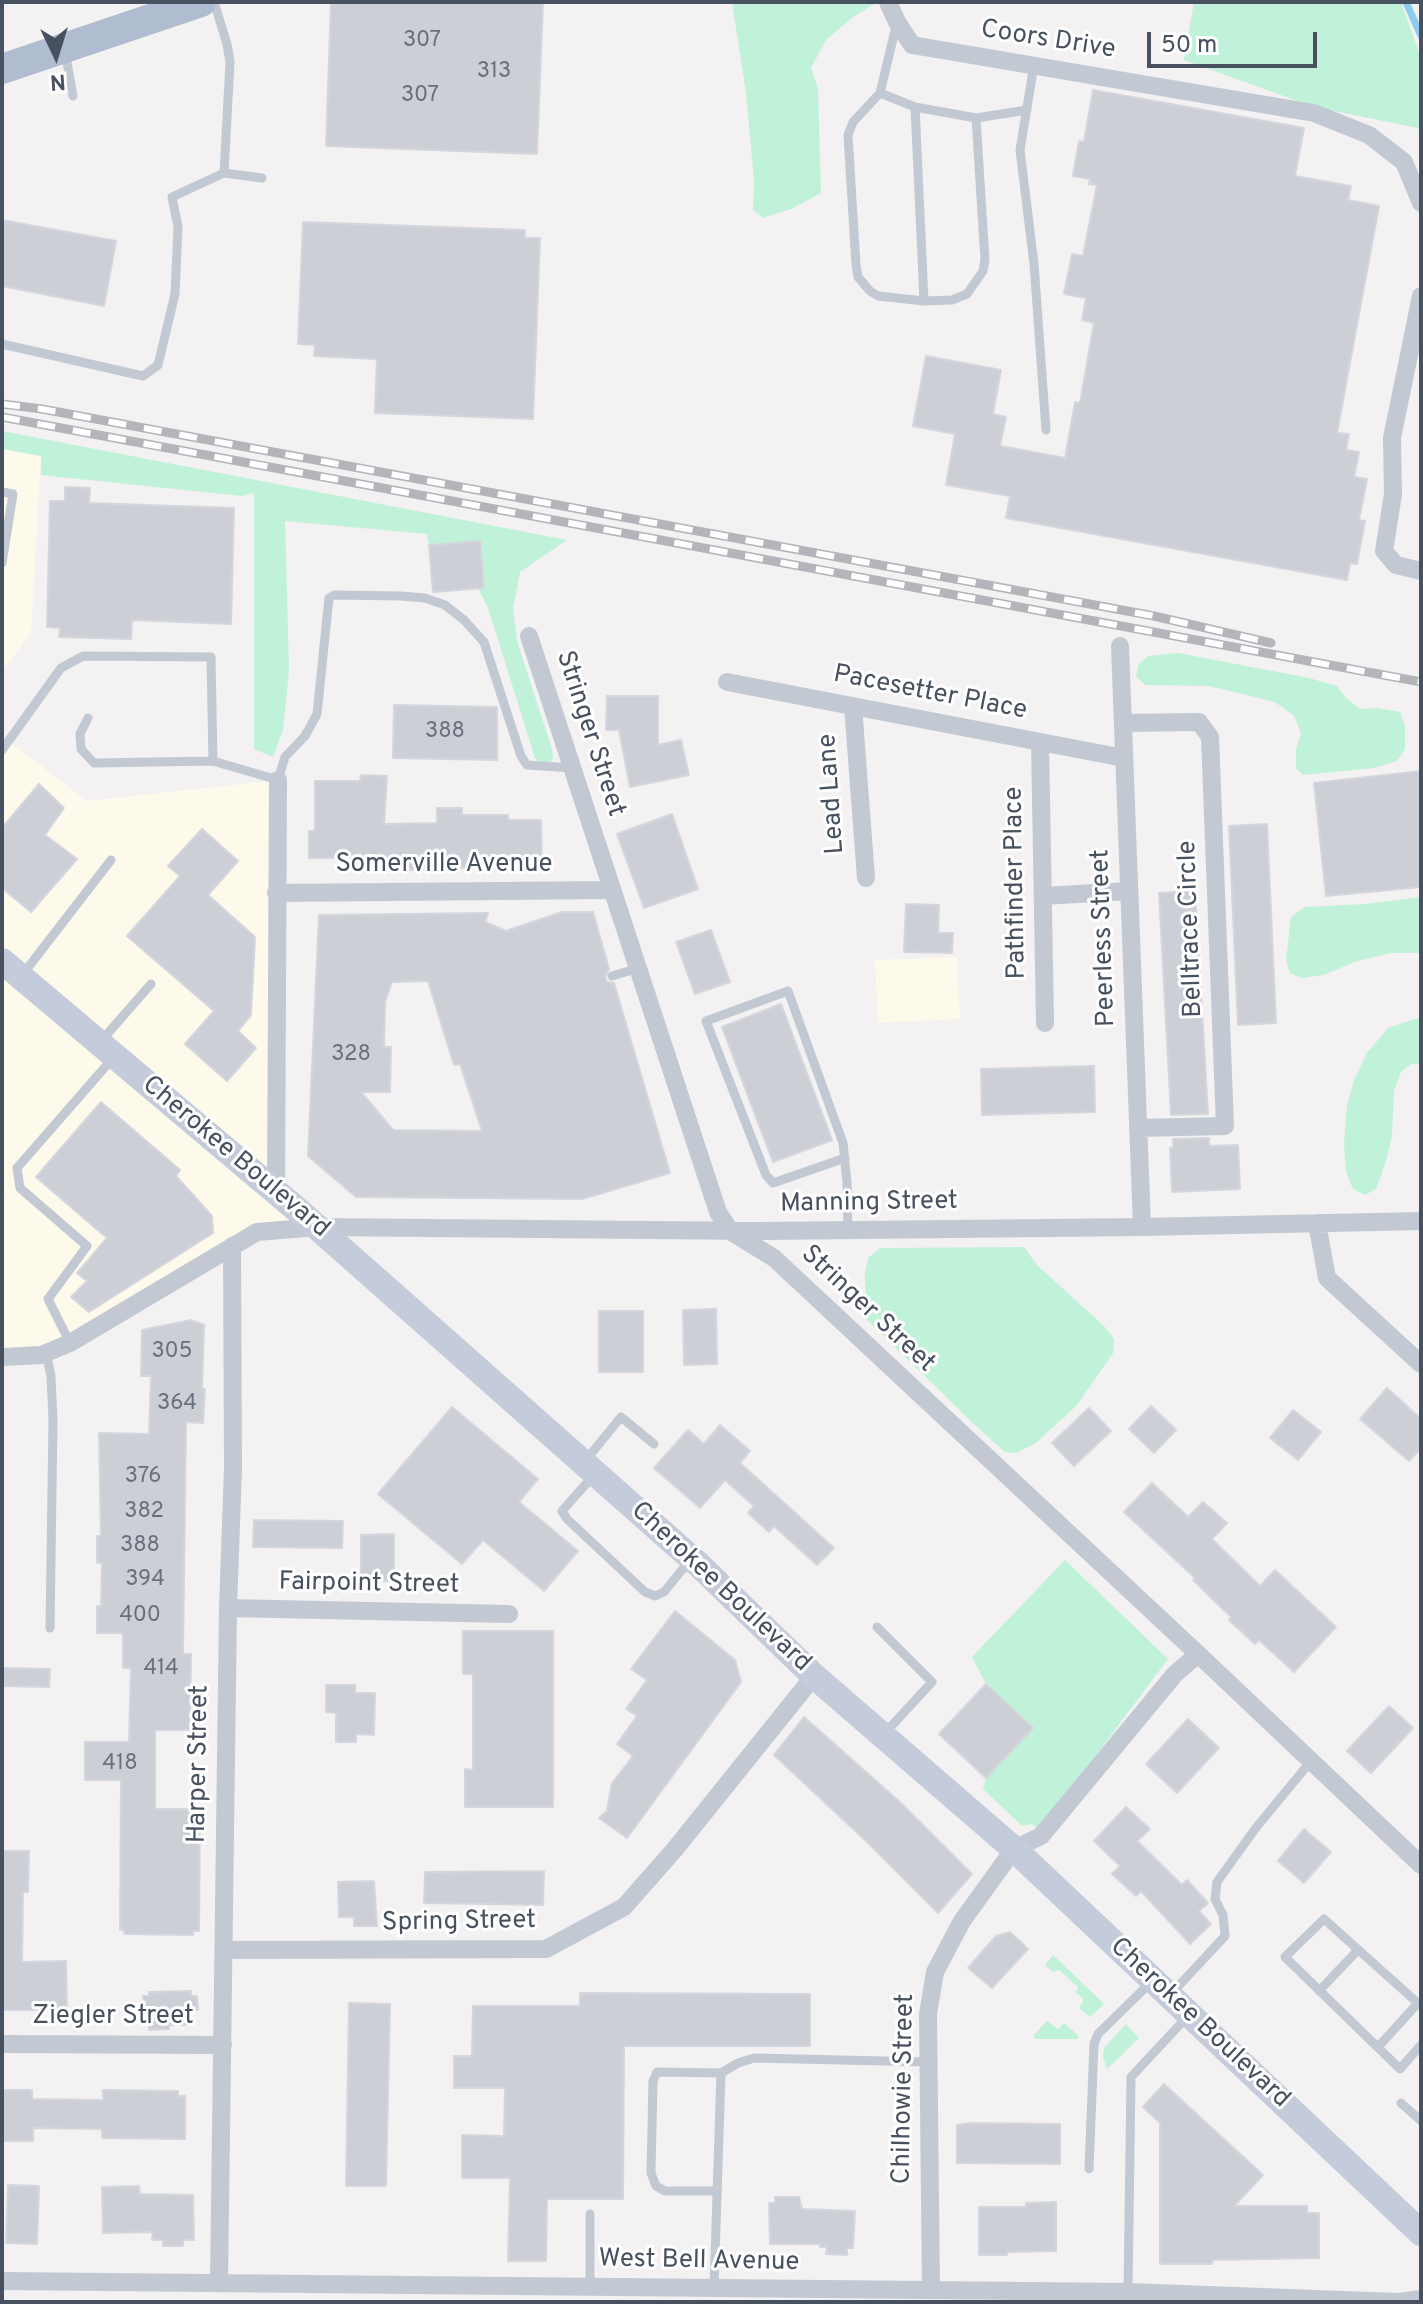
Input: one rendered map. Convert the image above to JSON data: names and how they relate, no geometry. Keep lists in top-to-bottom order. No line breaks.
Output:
{"streets":{"main road":["Cherokee Boulevard"],"street":["Coors Drive","Pacesetter Place","Stringer Street","Lead Lane","Somerville Avenue","Pathfinder Place","Belltrace Circle","Peerless Street","Manning Street","Fairpoint Street","Harper Street","Spring Street","Ziegler Street","Chilhowie Street","West Bell Avenue"]},"crossings":[["Pacesetter Place","Lead Lane"],["Pacesetter Place","Pathfinder Place"],["Pacesetter Place","Peerless Street"],["Stringer Street","Somerville Avenue"],["Stringer Street","Manning Street"],["Stringer Street","Chilhowie Street"],["Belltrace Circle","Peerless Street"],["Peerless Street","Manning Street"],["Cherokee Boulevard","Manning Street"],["Cherokee Boulevard","Spring Street"],["Cherokee Boulevard","Chilhowie Street"],["Manning Street","Harper Street"],["Fairpoint Street","Harper Street"],["Harper Street","Spring Street"],["Harper Street","Ziegler Street"],["Harper Street","West Bell Avenue"],["Chilhowie Street","West Bell Avenue"]],"house_numbers":["307","313","307","388","328","305","364","376","382","388","394","400","414","418"],"scale_bar":"50 m","north":"bottom"}
